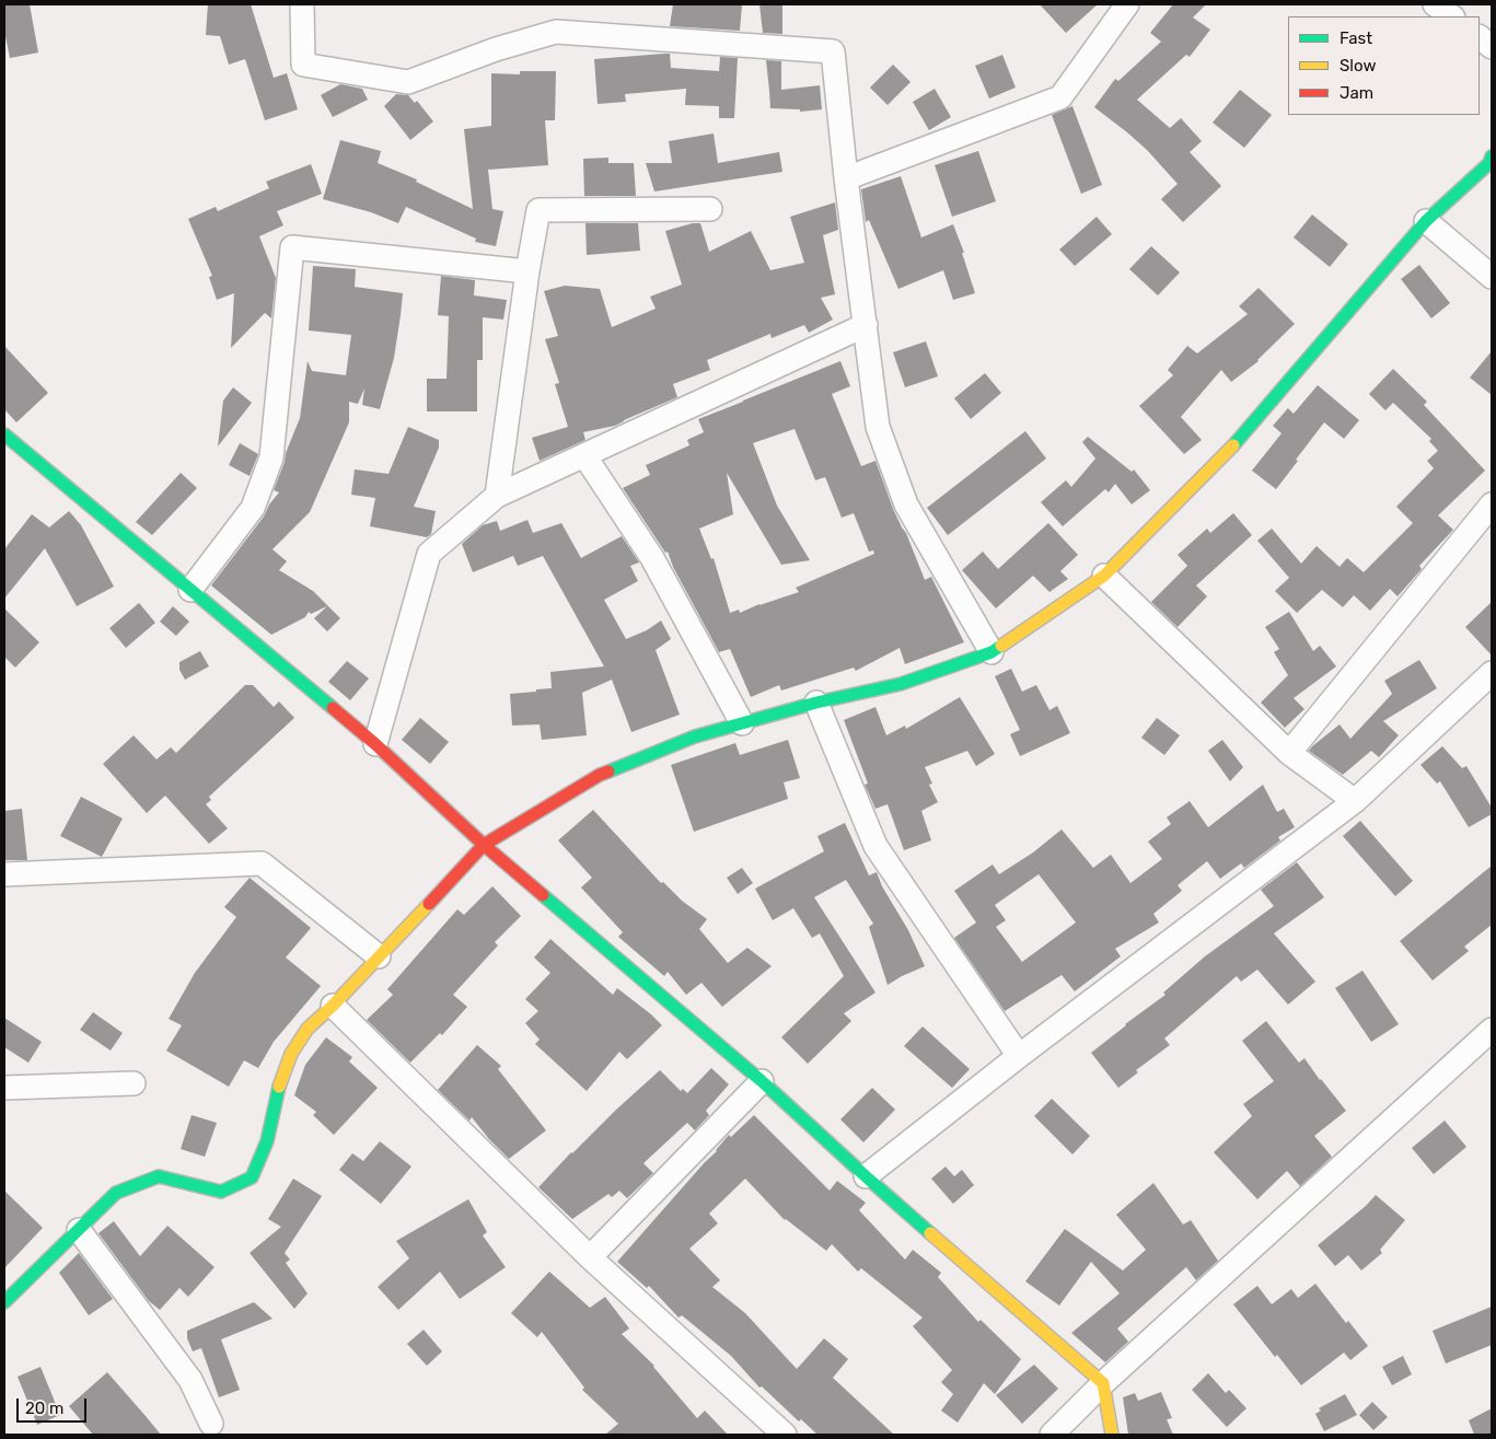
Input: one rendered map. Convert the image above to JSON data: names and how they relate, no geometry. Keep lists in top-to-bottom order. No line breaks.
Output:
{"legend":["Fast","Slow","Jam"],"scale_bar":"20 m"}
